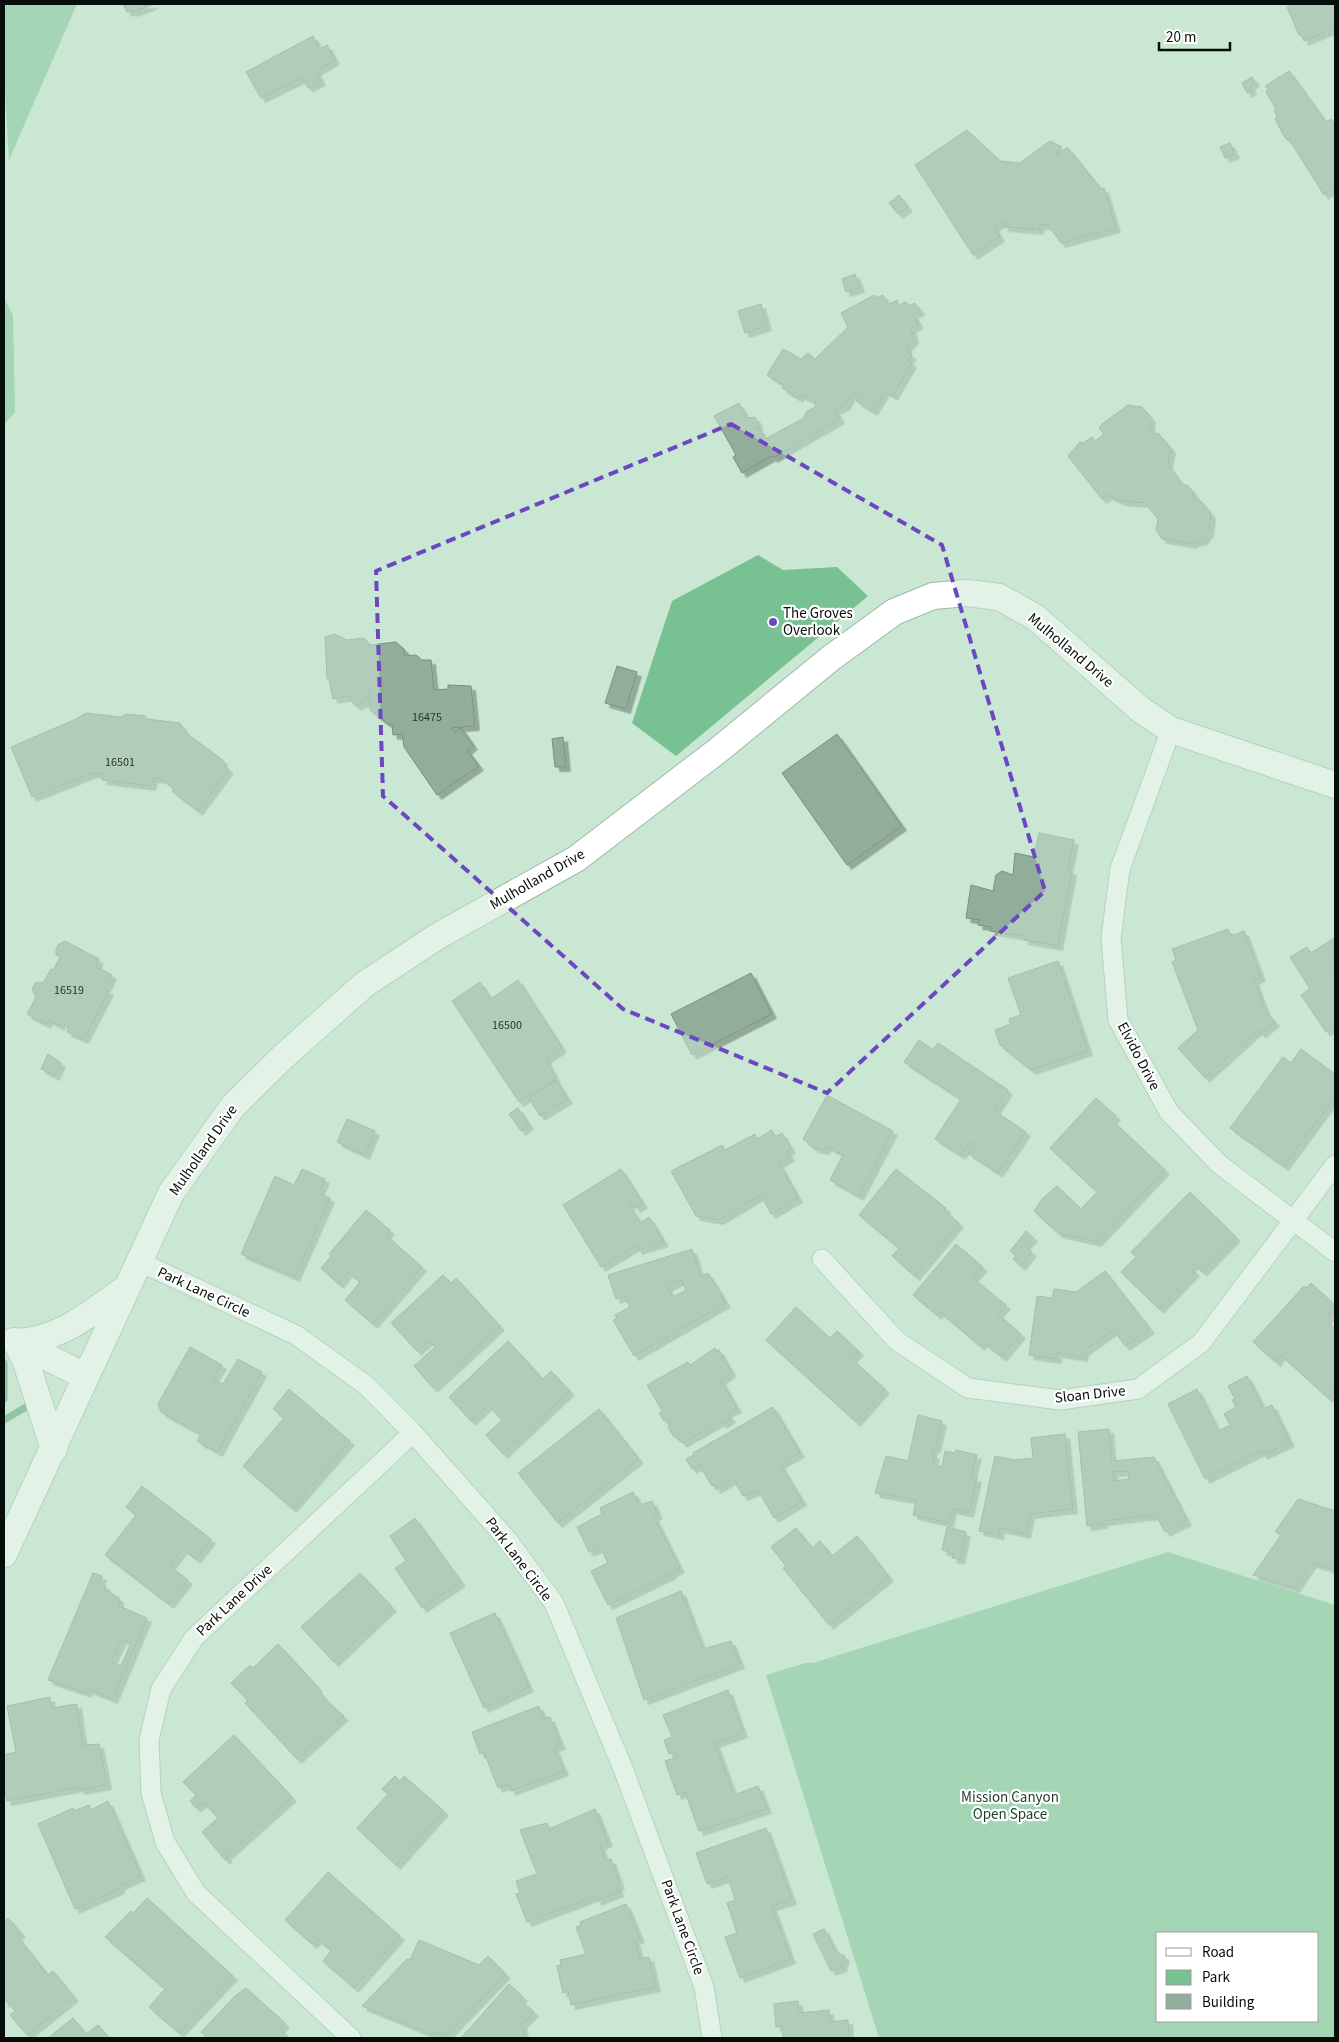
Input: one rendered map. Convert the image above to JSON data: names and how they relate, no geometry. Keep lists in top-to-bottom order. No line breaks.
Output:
{"streets":{"main road":["Mulholland Drive"],"street":["Elvido Drive","Park Lane Circle","Sloan Drive","Park Lane Drive"]},"crossings":[["Mulholland Drive","Elvido Drive"],["Mulholland Drive","Park Lane Circle"],["Elvido Drive","Sloan Drive"],["Park Lane Circle","Park Lane Drive"]],"parks":["Mission Canyon Open Space"],"places":["The Groves Overlook"],"house_numbers":["16475","16501","16519","16500"],"legend":["Road","Park","Building"],"scale_bar":"20 m"}
